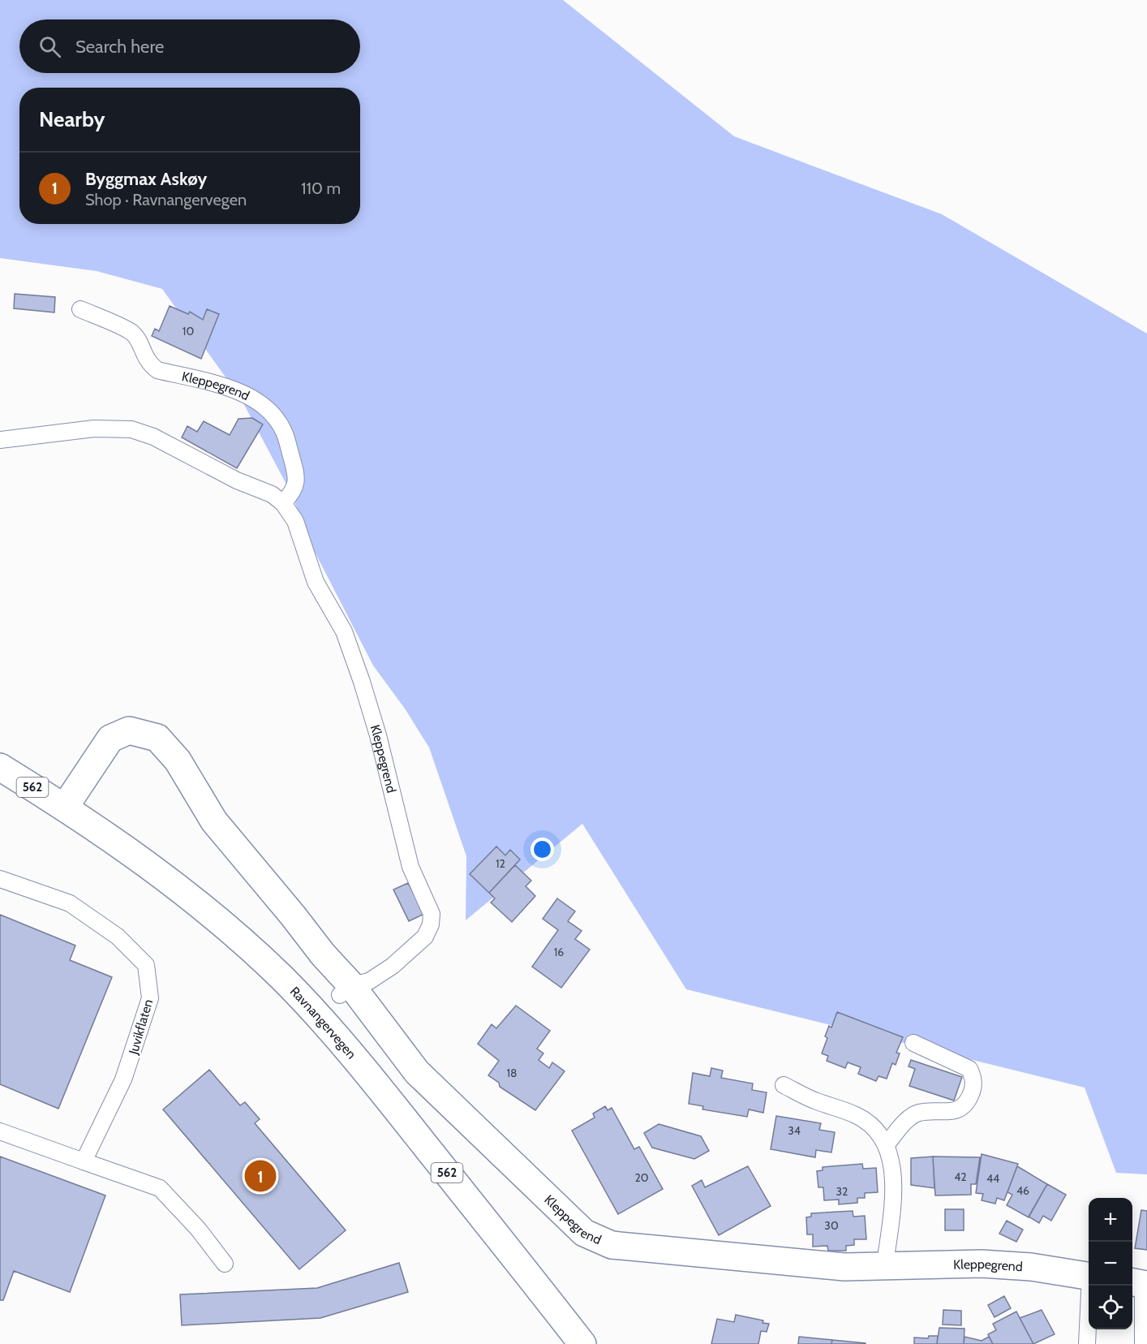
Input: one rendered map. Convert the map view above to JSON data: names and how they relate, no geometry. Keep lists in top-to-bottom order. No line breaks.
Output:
{"streets":{"street":["Kleppegrend","562","Ravnangervegen"],"lane":["Juvikflaten"]},"crossings":[["Kleppegrend","Ravnangervegen"]],"house_numbers":["10","12","16","18","34","42","20","44","46","32","30"],"page":{"search":"Search here","heading":"Nearby","list":[{"mark":"1","name":"Byggmax Askøy","note":"Shop · Ravnangervegen","value":"110 m"}],"pins":"1","map_buttons":["+","−"]}}
